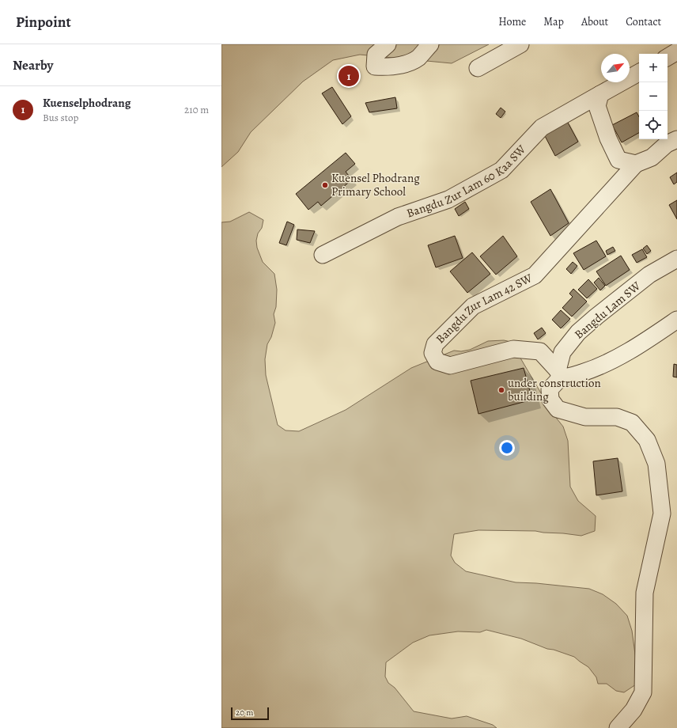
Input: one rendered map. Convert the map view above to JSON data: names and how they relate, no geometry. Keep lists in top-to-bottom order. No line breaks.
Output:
{"streets":{"street":["Bangdu Zur Lam 60 Kaa SW","Bangdu Zur Lam 42 SW","Bangdu Lam SW"]},"crossings":[["Bangdu Zur Lam 42 SW","Bangdu Lam SW"]],"places":["Kuensel Phodrang Primary School","under construction building"],"scale_bar":"20 m","north":"top right","page":{"header":"Pinpoint","nav":["Home","Map","About","Contact"],"heading":"Nearby","map_buttons":["+","−"],"pins":"1","list":[{"mark":"1","name":"Kuenselphodrang","note":"Bus stop","value":"210 m"}],"scale":"20 m"}}
